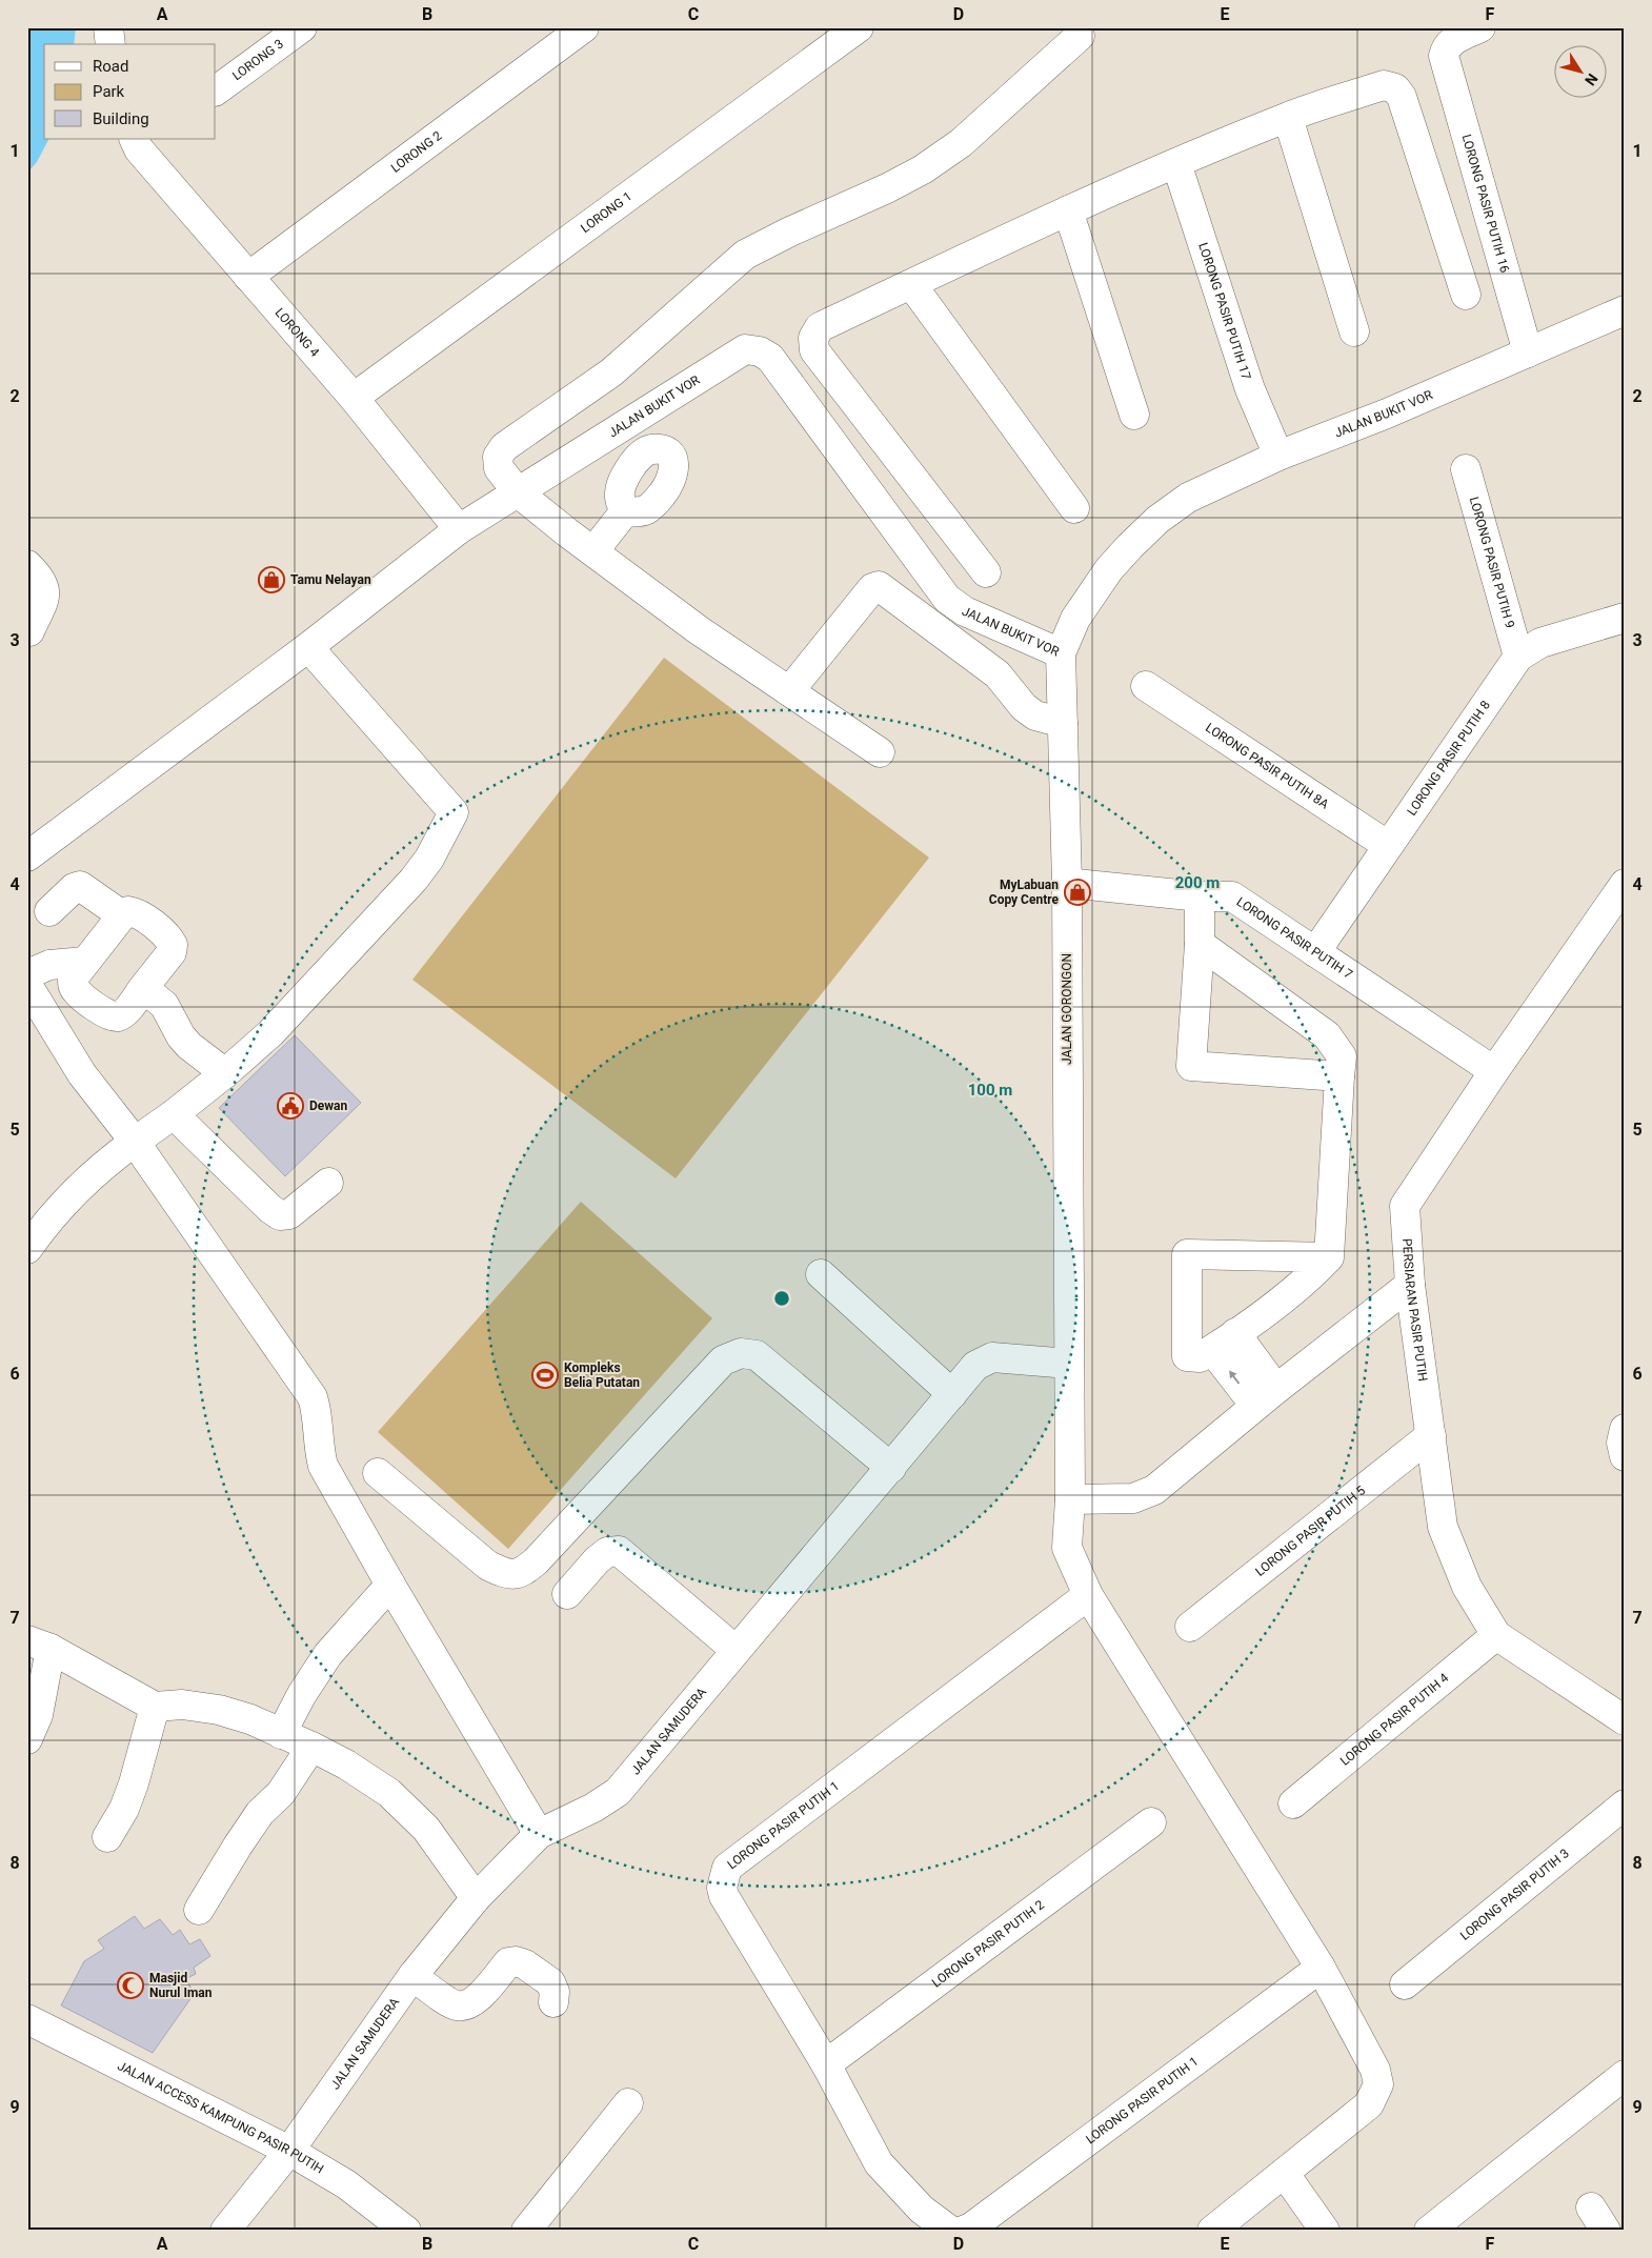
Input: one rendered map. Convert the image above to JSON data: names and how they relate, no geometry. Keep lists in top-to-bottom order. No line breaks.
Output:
{"streets":{"street":["LORONG 3","LORONG 2","LORONG PASIR PUTIH 16","LORONG 1","LORONG PASIR PUTIH 17","LORONG 4","JALAN BUKIT VOR","LORONG PASIR PUTIH 9","LORONG PASIR PUTIH 8","LORONG PASIR PUTIH 8A","LORONG PASIR PUTIH 7","JALAN GORONGON","PERSIARAN PASIR PUTIH","LORONG PASIR PUTIH 5","LORONG PASIR PUTIH 4","JALAN SAMUDERA","LORONG PASIR PUTIH 1","LORONG PASIR PUTIH 3","LORONG PASIR PUTIH 2","JALAN ACCESS KAMPUNG PASIR PUTIH"]},"crossings":[["LORONG 2","LORONG 4"],["LORONG PASIR PUTIH 16","JALAN BUKIT VOR"],["LORONG 1","LORONG 4"],["LORONG PASIR PUTIH 17","JALAN BUKIT VOR"],["LORONG 4","JALAN BUKIT VOR"],["JALAN BUKIT VOR","JALAN GORONGON"],["LORONG PASIR PUTIH 9","LORONG PASIR PUTIH 8"],["LORONG PASIR PUTIH 8","LORONG PASIR PUTIH 8A"],["LORONG PASIR PUTIH 8","LORONG PASIR PUTIH 7"],["LORONG PASIR PUTIH 7","JALAN GORONGON"],["LORONG PASIR PUTIH 7","PERSIARAN PASIR PUTIH"],["JALAN GORONGON","JALAN SAMUDERA"],["JALAN GORONGON","LORONG PASIR PUTIH 1"],["PERSIARAN PASIR PUTIH","LORONG PASIR PUTIH 5"],["PERSIARAN PASIR PUTIH","LORONG PASIR PUTIH 4"],["JALAN SAMUDERA","JALAN ACCESS KAMPUNG PASIR PUTIH"],["LORONG PASIR PUTIH 1","LORONG PASIR PUTIH 2"]],"places":{"shop":["Tamu Nelayan","MyLabuan Copy Centre"],"public building":["Dewan"],"sports":["Kompleks Belia Putatan"],"mosque":["Masjid Nurul Iman"]},"legend":["Road","Park","Building"],"north":"bottom right","grid":{"columns":["A","B","C","D","E","F"],"rows":["1","2","3","4","5","6","7","8","9"]},"rings":["200 m","100 m"]}
